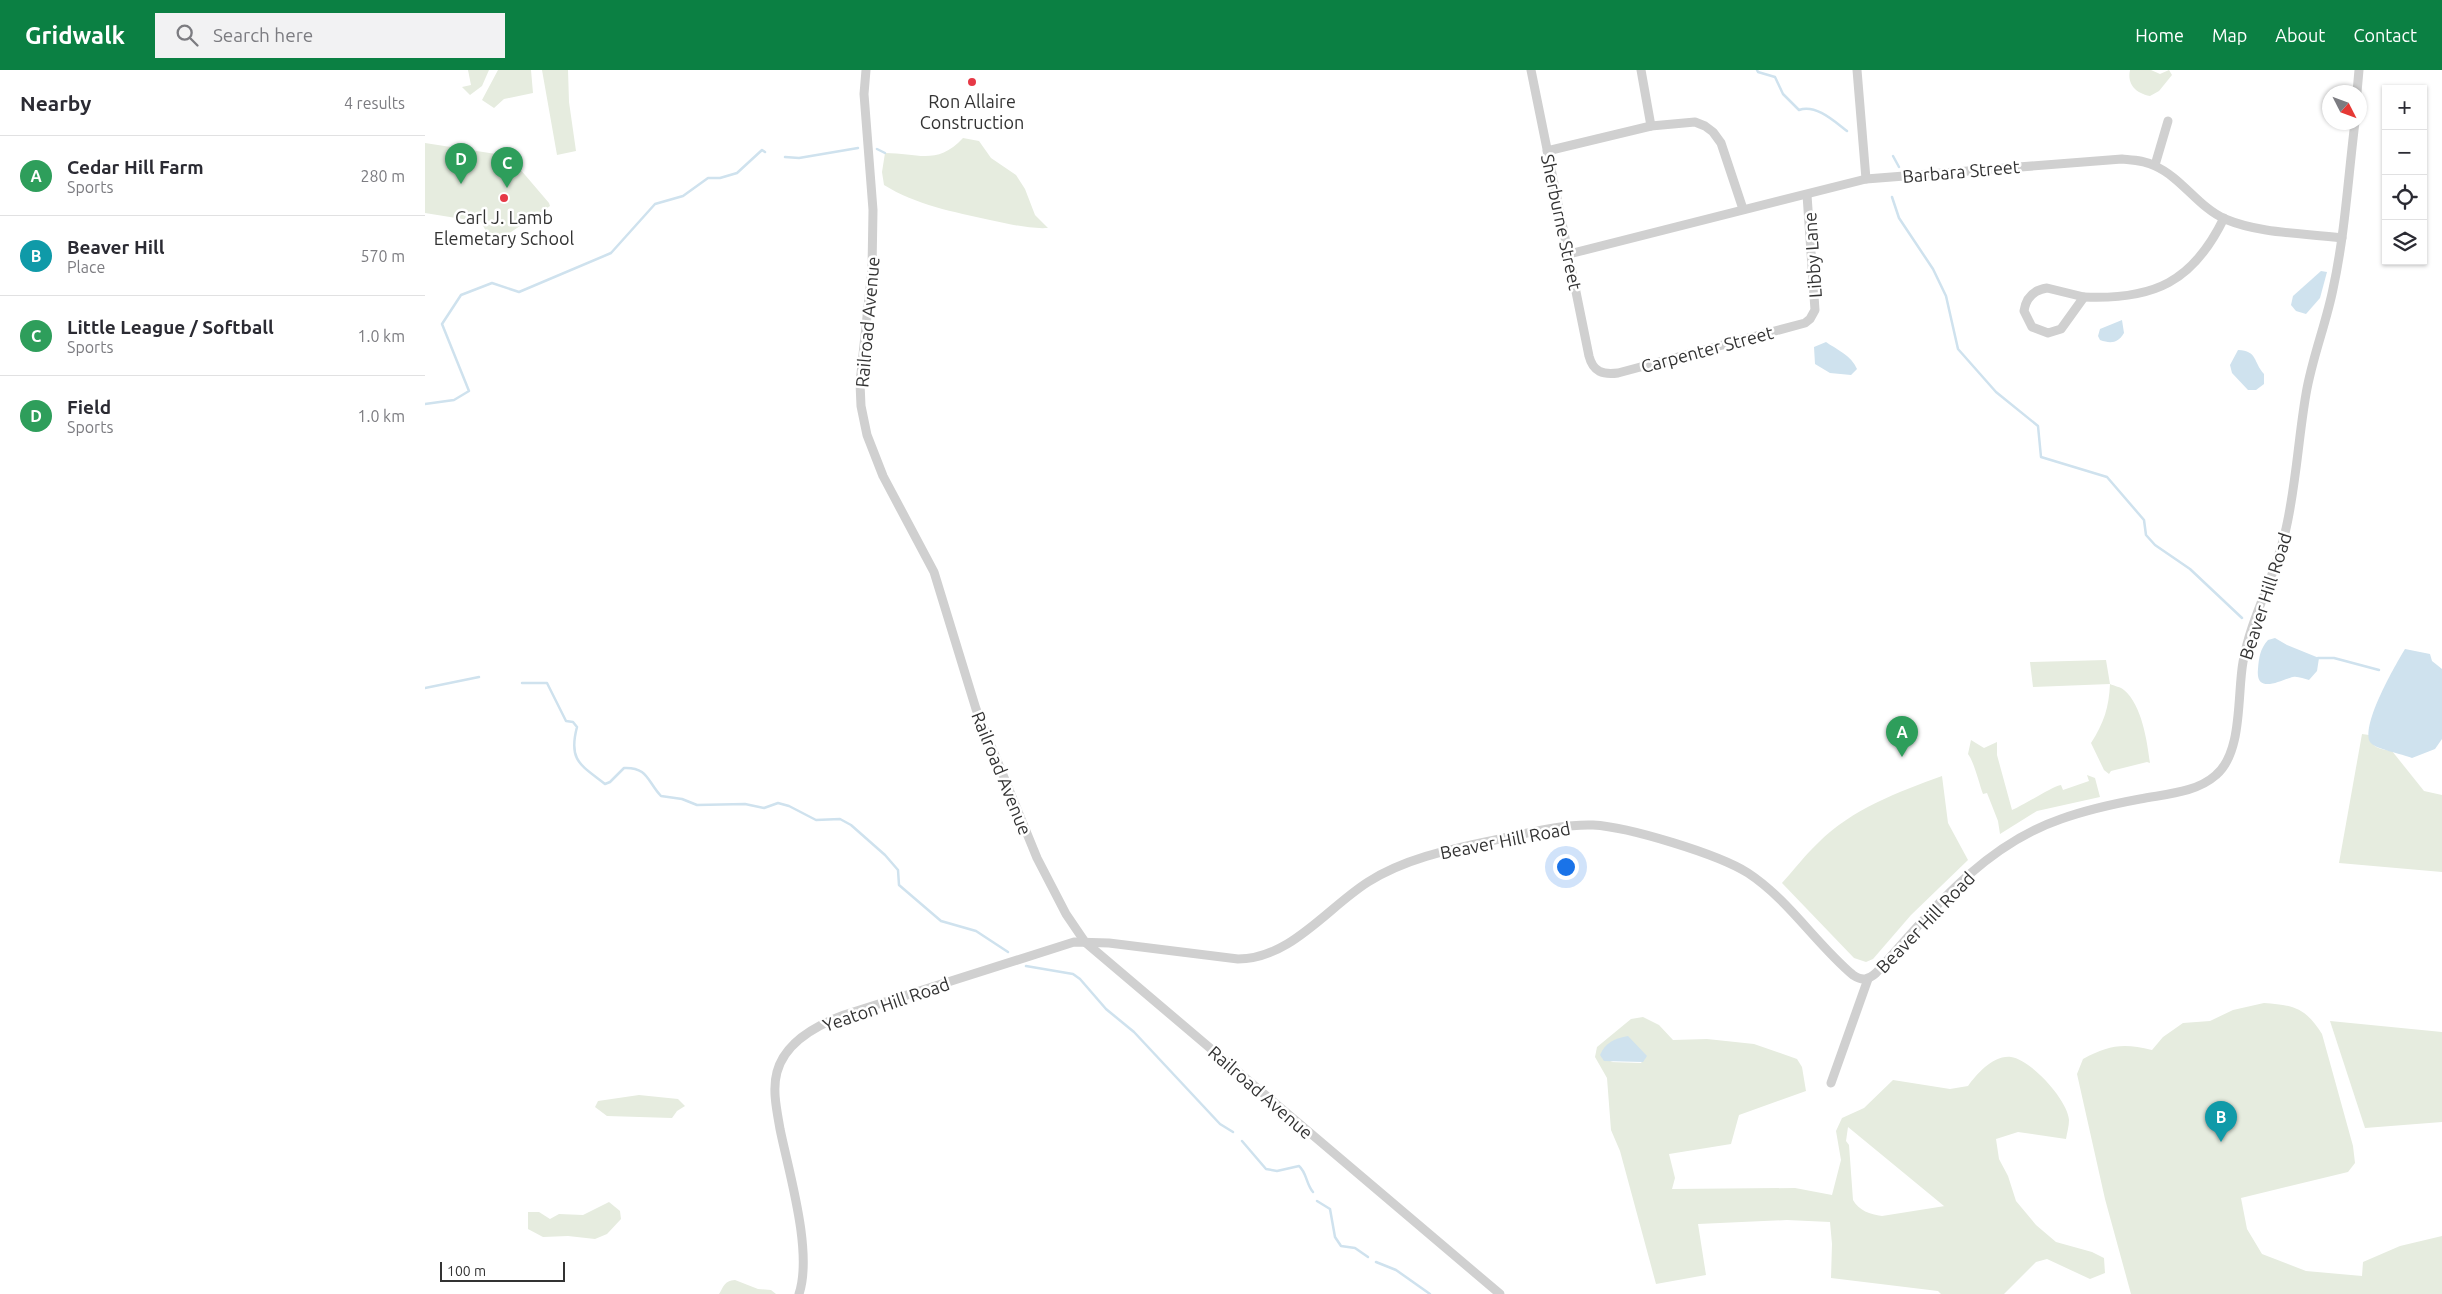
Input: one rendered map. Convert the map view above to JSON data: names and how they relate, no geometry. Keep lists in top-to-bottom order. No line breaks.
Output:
{"streets":{"street":["Barbara Street","Sherburne Street","Libby Lane","Railroad Avenue","Carpenter Street","Beaver Hill Road","Yeaton Hill Road"]},"crossings":[["Barbara Street","Sherburne Street"],["Barbara Street","Libby Lane"],["Barbara Street","Beaver Hill Road"],["Sherburne Street","Carpenter Street"],["Libby Lane","Carpenter Street"],["Railroad Avenue","Beaver Hill Road"],["Railroad Avenue","Yeaton Hill Road"],["Beaver Hill Road","Yeaton Hill Road"]],"places":["Ron Allaire Construction","Carl J. Lamb Elemetary School"],"scale_bar":"100 m","north":"bottom right","page":{"header":"Gridwalk","search":"Search here","nav":["Home","Map","About","Contact"],"heading":["Nearby","4 results"],"map_buttons":["+","−"],"list":[{"mark":"A","name":"Cedar Hill Farm","note":"Sports","value":"280 m"},{"mark":"B","name":"Beaver Hill","note":"Place","value":"570 m"},{"mark":"C","name":"Little League / Softball","note":"Sports","value":"1.0 km"},{"mark":"D","name":"Field","note":"Sports","value":"1.0 km"}],"pins":["D","C","A","B"],"scale":"100 m"}}
